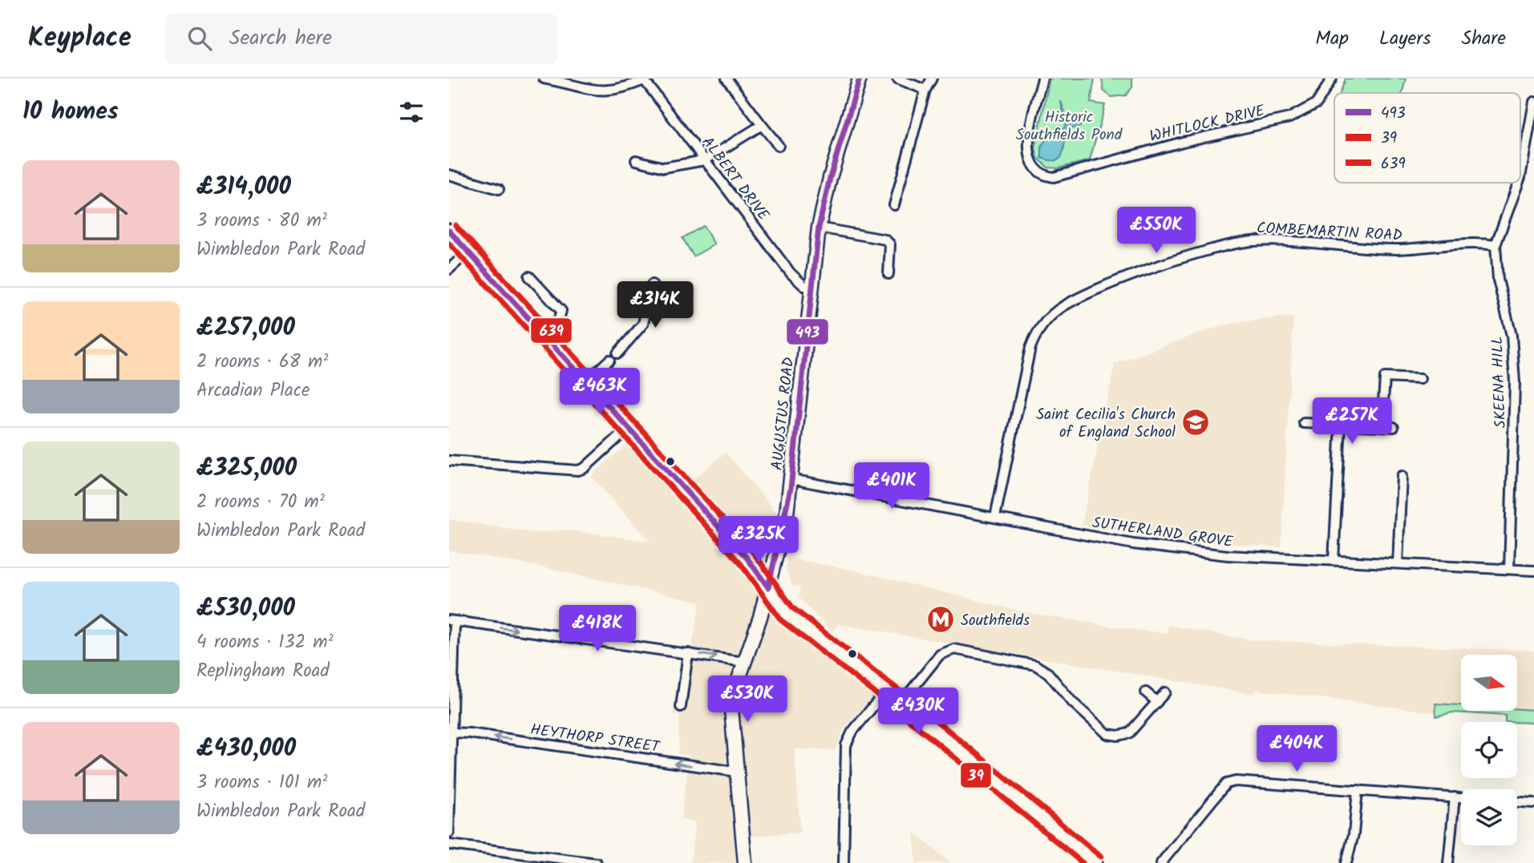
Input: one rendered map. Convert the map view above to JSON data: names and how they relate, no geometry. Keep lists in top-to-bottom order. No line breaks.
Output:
{"streets":{"street":["WHITLOCK DRIVE","ALBERT DRIVE","COMBEMARTIN ROAD","SKEENA HILL","AUGUSTUS ROAD","SUTHERLAND GROVE","HEYTHORP STREET"]},"crossings":[["ALBERT DRIVE","AUGUSTUS ROAD"],["COMBEMARTIN ROAD","SKEENA HILL"],["COMBEMARTIN ROAD","SUTHERLAND GROVE"],["SKEENA HILL","SUTHERLAND GROVE"],["AUGUSTUS ROAD","SUTHERLAND GROVE"],["AUGUSTUS ROAD","HEYTHORP STREET"]],"one_way":["HEYTHORP STREET"],"parks":["Historic Southfields Pond"],"places":{"school or university":["Saint Cecilia's Church of England School"],"metro station":["Southfields"]},"lines":["transit line 493","transit line 639","transit line 39"],"legend":["493","39","639"],"north":"right","page":{"header":"Keyplace","search":"Search here","nav":["Map","Layers","Share"],"heading":"10 homes","list":[{"name":"£314,000","note":"3 rooms · 80 m² · Wimbledon Park Road"},{"name":"£257,000","note":"2 rooms · 68 m² · Arcadian Place"},{"name":"£325,000","note":"2 rooms · 70 m² · Wimbledon Park Road"},{"name":"£530,000","note":"4 rooms · 132 m² · Replingham Road"},{"name":"£430,000","note":"3 rooms · 101 m² · Wimbledon Park Road"}],"price":["£550K","£314K","£463K","£257K","£401K","£325K","£418K","£530K","£430K","£404K"]}}
